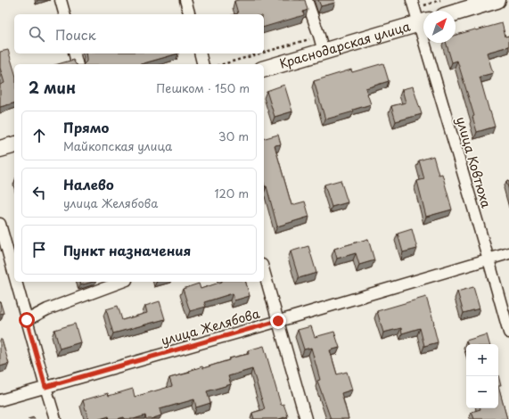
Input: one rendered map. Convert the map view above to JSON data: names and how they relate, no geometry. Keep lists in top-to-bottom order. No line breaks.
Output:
{"streets":{"main road":["Краснодарская улица"],"street":["улица Ковтюха","улица Желябова"]},"crossings":[["Краснодарская улица","улица Ковтюха"],["улица Ковтюха","улица Желябова"]],"north":"top right","page":{"search":"Поиск","heading":["2 мин","Пешком · 150 m"],"list":[["Прямо","Майкопская улица","30 m"],["Налево","улица Желябова","120 m"],"Пункт назначения"],"map_buttons":["+","−"]}}
